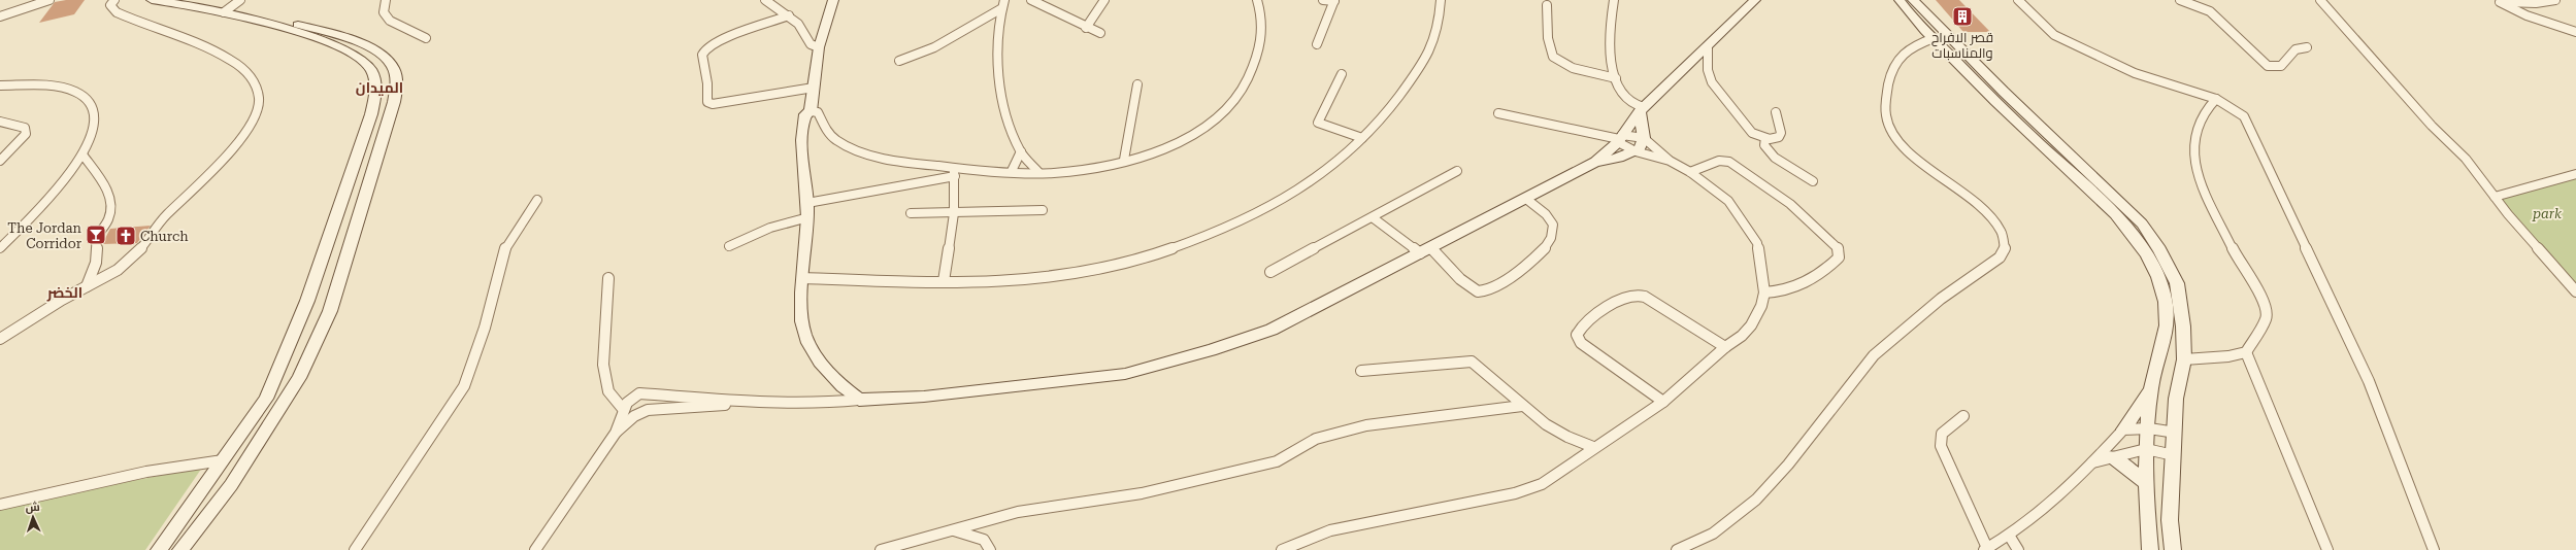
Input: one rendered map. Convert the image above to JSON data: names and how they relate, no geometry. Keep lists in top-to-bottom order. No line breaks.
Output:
{"districts":["الميدان","الخضر"],"parks":["park"],"places":{"building":["قصر الافراح والمناسبات"],"bar":["The Jordan Corridor"],"church":["Church"]},"north":"top"}
